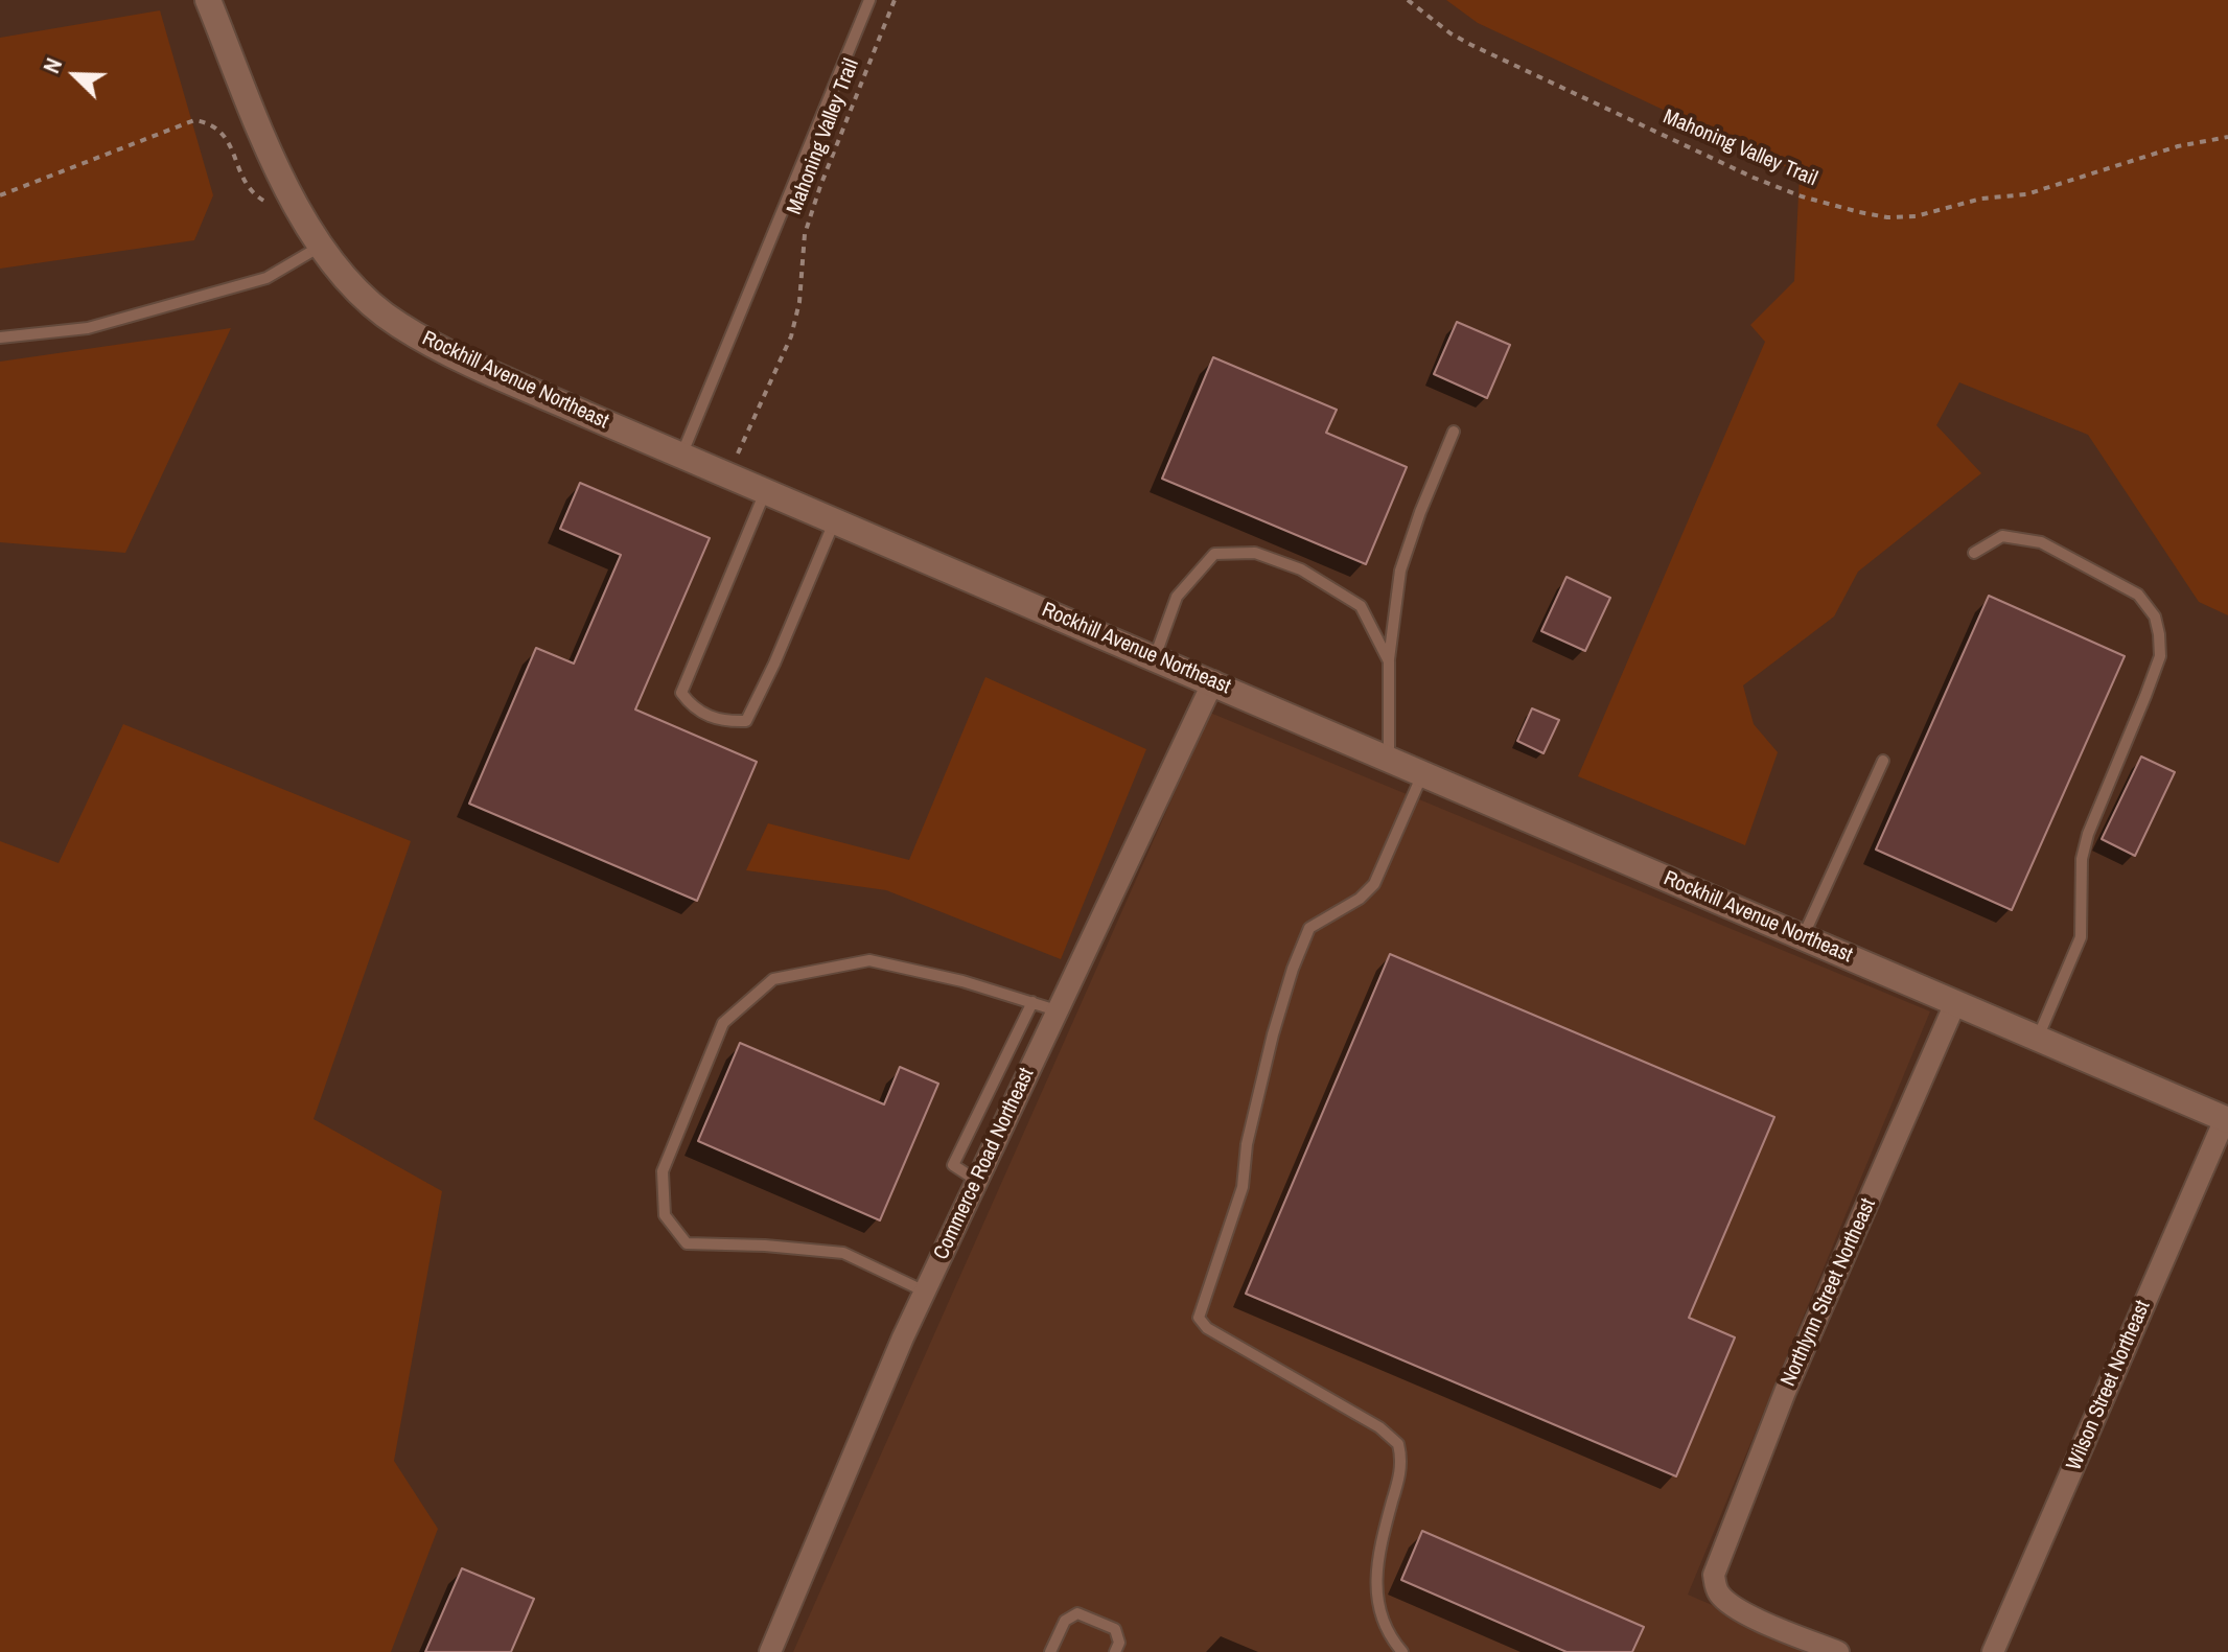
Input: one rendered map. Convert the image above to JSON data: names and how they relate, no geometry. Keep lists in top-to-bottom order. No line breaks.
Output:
{"streets":{"street":["Rockhill Avenue Northeast","Commerce Road Northeast","Northlynn Street Northeast","Wilson Street Northeast"],"path":["Mahoning Valley Trail"]},"crossings":[["Mahoning Valley Trail","Rockhill Avenue Northeast"],["Rockhill Avenue Northeast","Commerce Road Northeast"],["Rockhill Avenue Northeast","Northlynn Street Northeast"],["Rockhill Avenue Northeast","Wilson Street Northeast"]],"north":"top left"}
